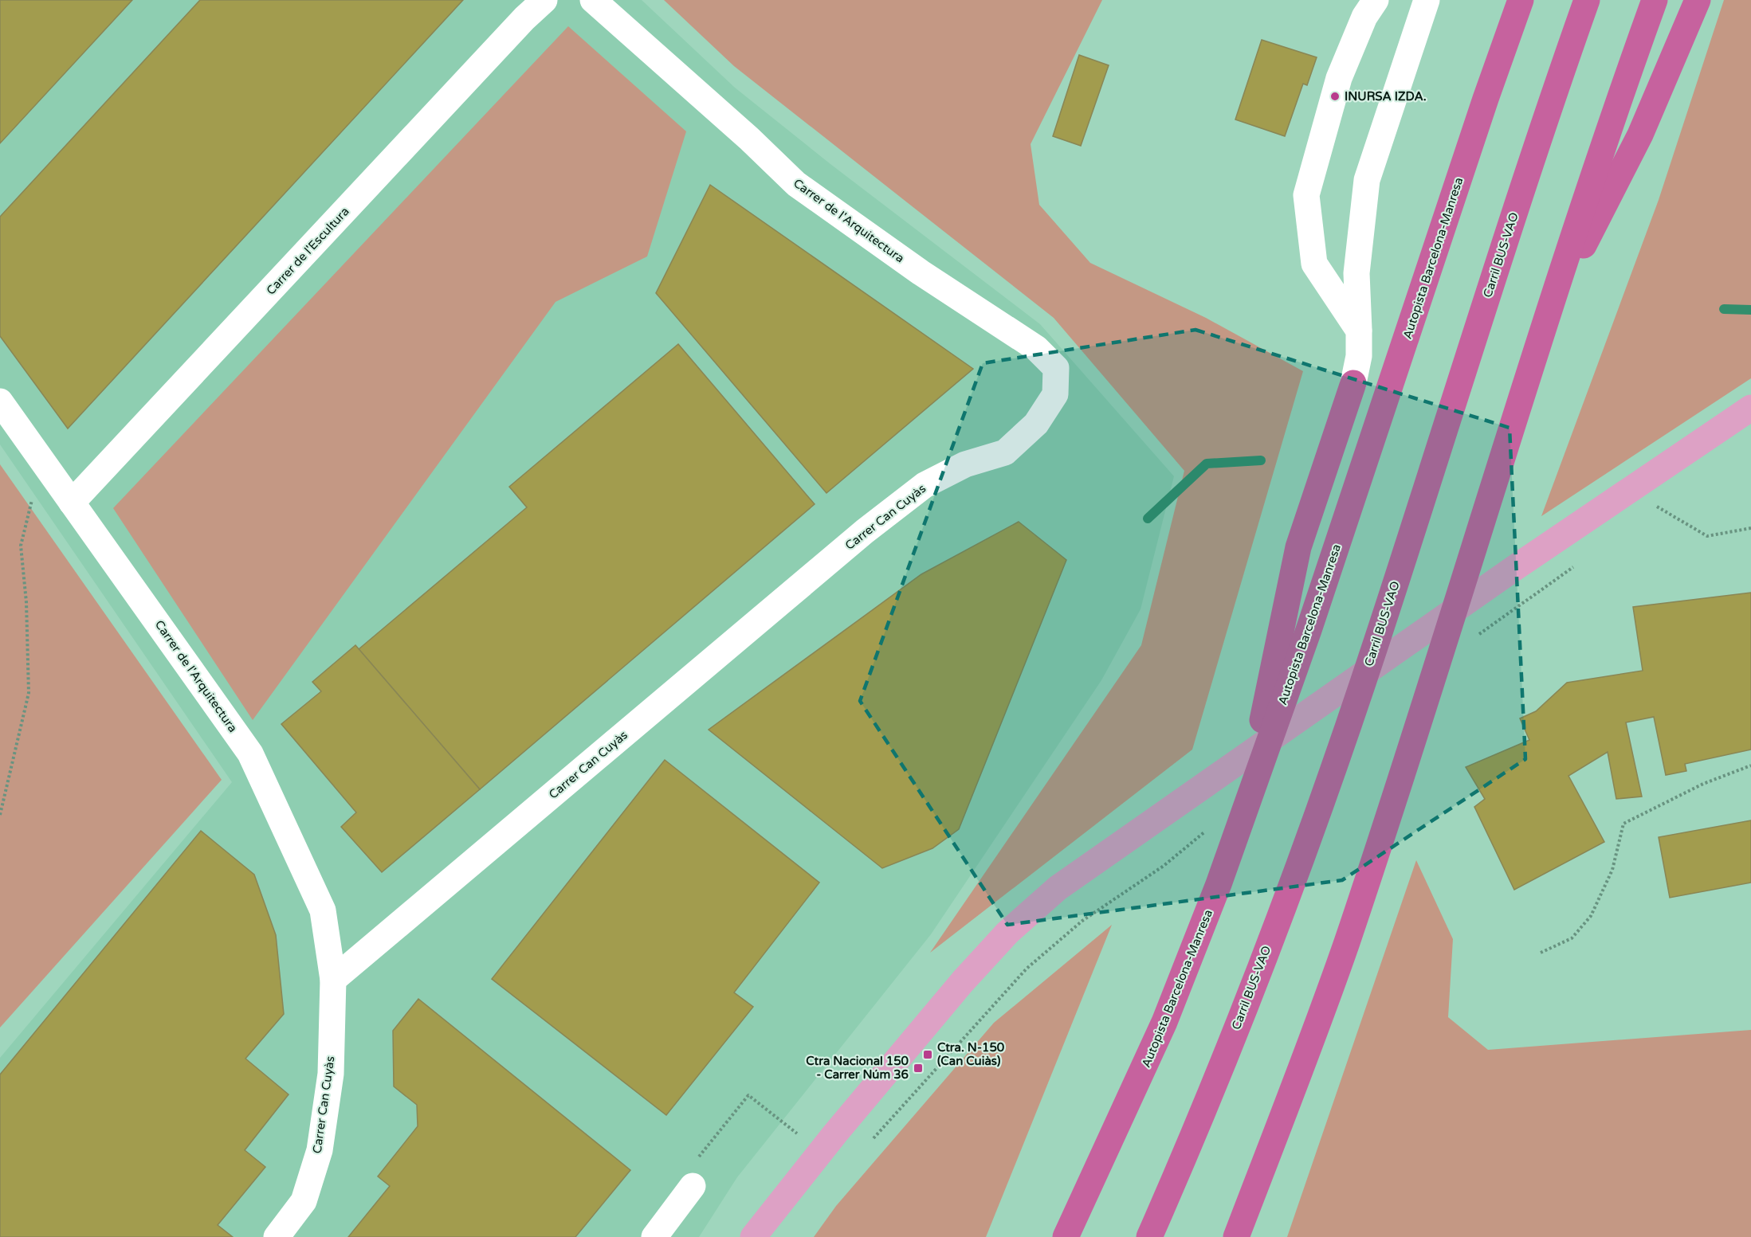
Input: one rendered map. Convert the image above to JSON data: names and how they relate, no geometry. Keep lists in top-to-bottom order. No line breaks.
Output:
{"streets":{"highway":["Carril BUS-VAO","Autopista Barcelona-Manresa"],"street":["Carrer de l'Arquitectura","Carrer de l'Escultura","Carrer Can Cuyàs"]},"crossings":[["Carrer de l'Arquitectura","Carrer de l'Escultura"],["Carrer de l'Arquitectura","Carrer Can Cuyàs"]],"places":{"other":["INURSA IZDA."],"transit":["Ctra. N-150 (Can Cuiàs)","Ctra Nacional 150 - Carrer Núm 36"]}}
